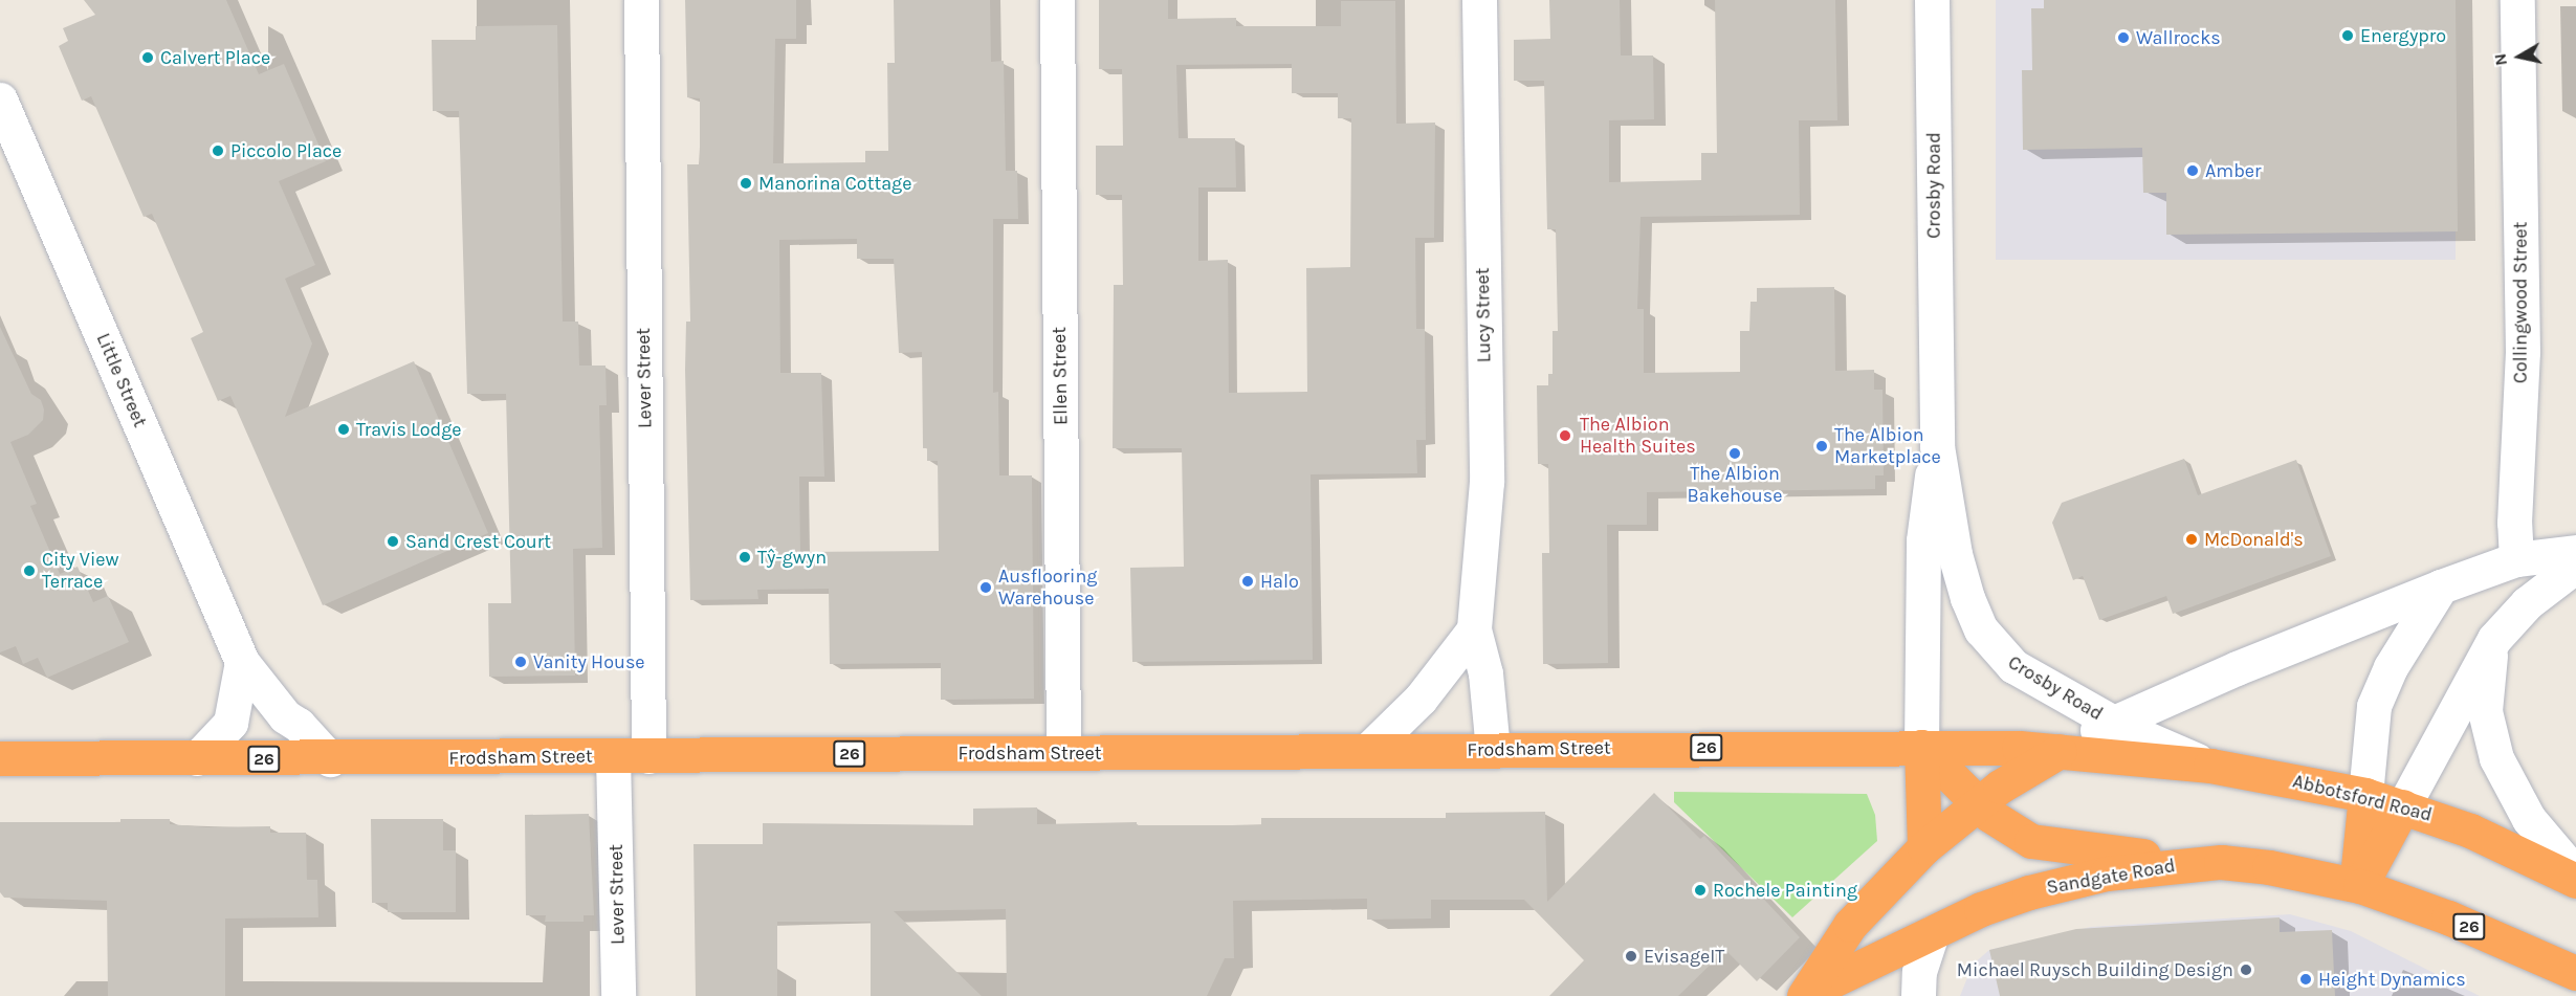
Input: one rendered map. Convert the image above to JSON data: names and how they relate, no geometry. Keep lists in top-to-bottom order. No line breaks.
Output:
{"streets":{"highway":["26","Frodsham Street","Abbotsford Road","Sandgate Road"],"street":["Crosby Road","Collingwood Street","Lucy Street","Ellen Street","Lever Street","Little Street"]},"crossings":[["Crosby Road","26"],["Crosby Road","Frodsham Street"],["Crosby Road","Abbotsford Road"],["Crosby Road","Sandgate Road"],["Collingwood Street","Sandgate Road"],["Lucy Street","Frodsham Street"],["Ellen Street","Frodsham Street"],["Lever Street","Frodsham Street"],["Little Street","Frodsham Street"],["26","Frodsham Street"],["26","Abbotsford Road"],["26","Sandgate Road"],["Frodsham Street","Sandgate Road"]],"places":["Energypro","Wallrocks","Calvert Place","Piccolo Place","Amber","Manorina Cottage","Travis Lodge","The Albion Health Suites","The Albion Marketplace","The Albion Bakehouse","McDonald's","Sand Crest Court","Tŷ-gwyn","City View Terrace","Halo","Ausflooring Warehouse","Vanity House","Rochele Painting","EvisageIT","Michael Ruysch Building Design","Height Dynamics"],"north":"left"}
